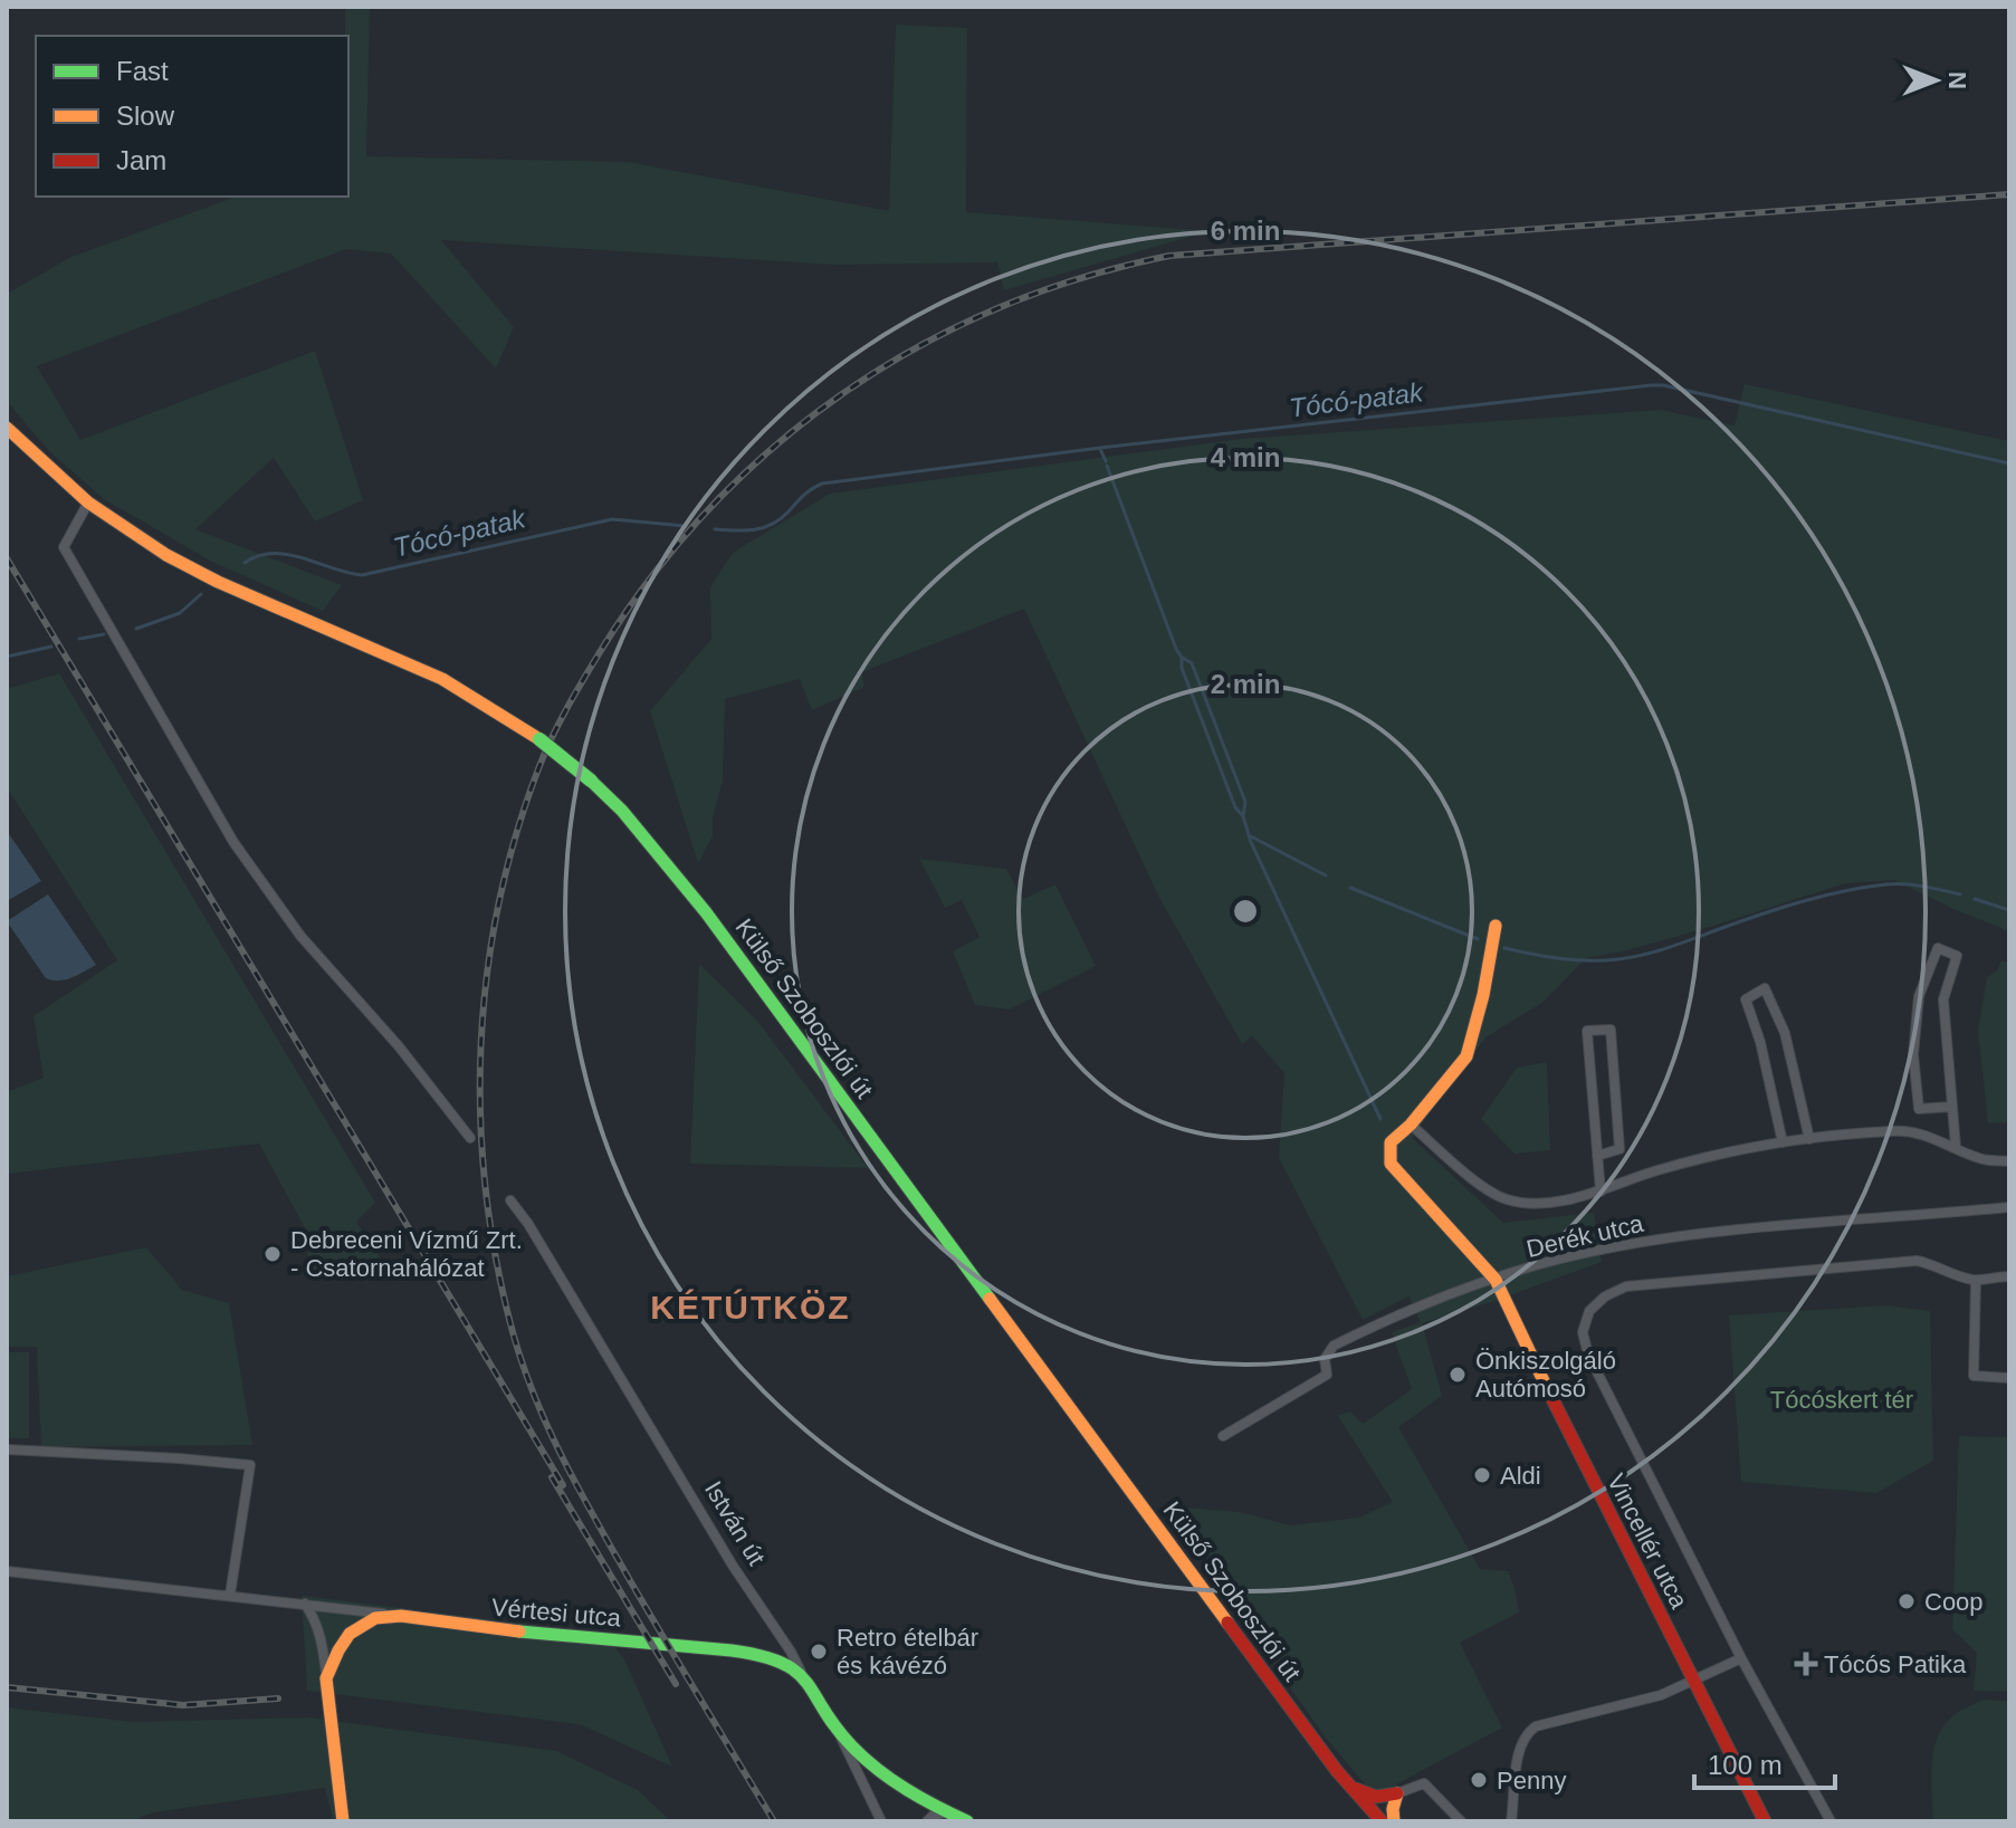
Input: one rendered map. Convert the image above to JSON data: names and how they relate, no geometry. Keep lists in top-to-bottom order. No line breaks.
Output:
{"streets":{"main road":["Külső Szoboszlói út","István út","Vincellér utca","Vértesi utca"],"street":["Derék utca"]},"crossings":[["Derék utca","Vincellér utca"],["István út","Vértesi utca"]],"districts":["KÉTÚTKÖZ"],"water":["Tócó-patak"],"parks":["Tócóskert tér"],"places":{"other":["Debreceni Vízmű Zrt. - Csatornahálózat","Önkiszolgáló Autómosó","Aldi","Coop","Retro ételbár és kávézó","Penny"],"health":["Tócós Patika"]},"legend":["Fast","Slow","Jam"],"scale_bar":"100 m","north":"right","rings":["6 min","4 min","2 min"]}
